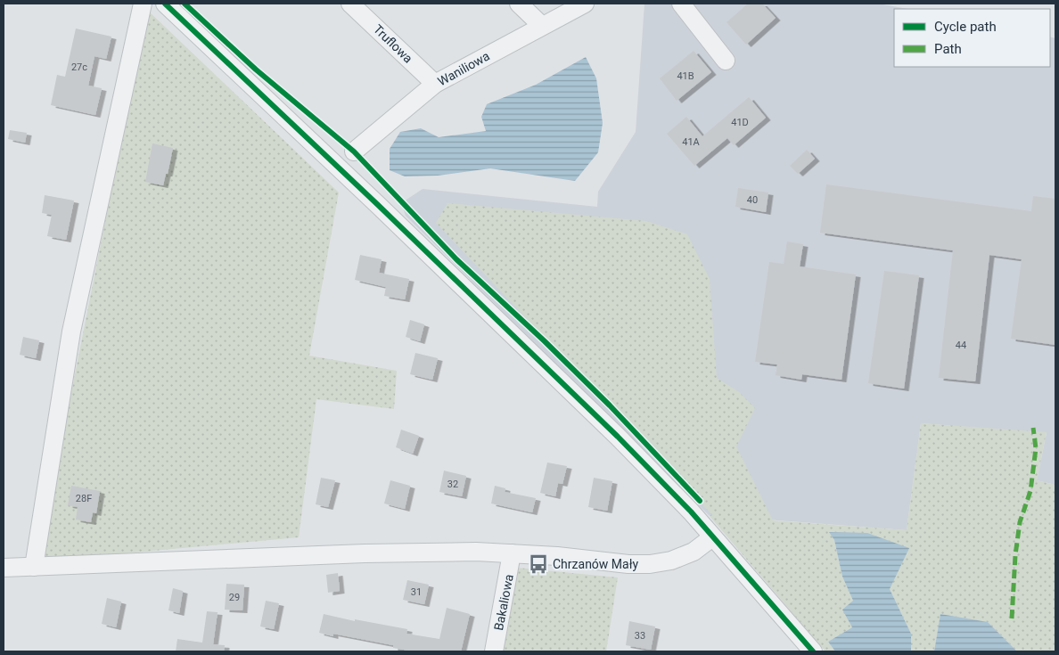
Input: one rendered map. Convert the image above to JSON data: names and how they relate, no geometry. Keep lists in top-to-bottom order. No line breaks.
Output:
{"streets":{"street":["Truflowa","Waniliowa","Bakaliowa"]},"crossings":[["Truflowa","Waniliowa"]],"places":{"bus stop":["Chrzanów Mały"]},"house_numbers":["27c","41B","41D","41A","40","44","32","28F","31","29","33"],"legend":["Cycle path","Path"]}
